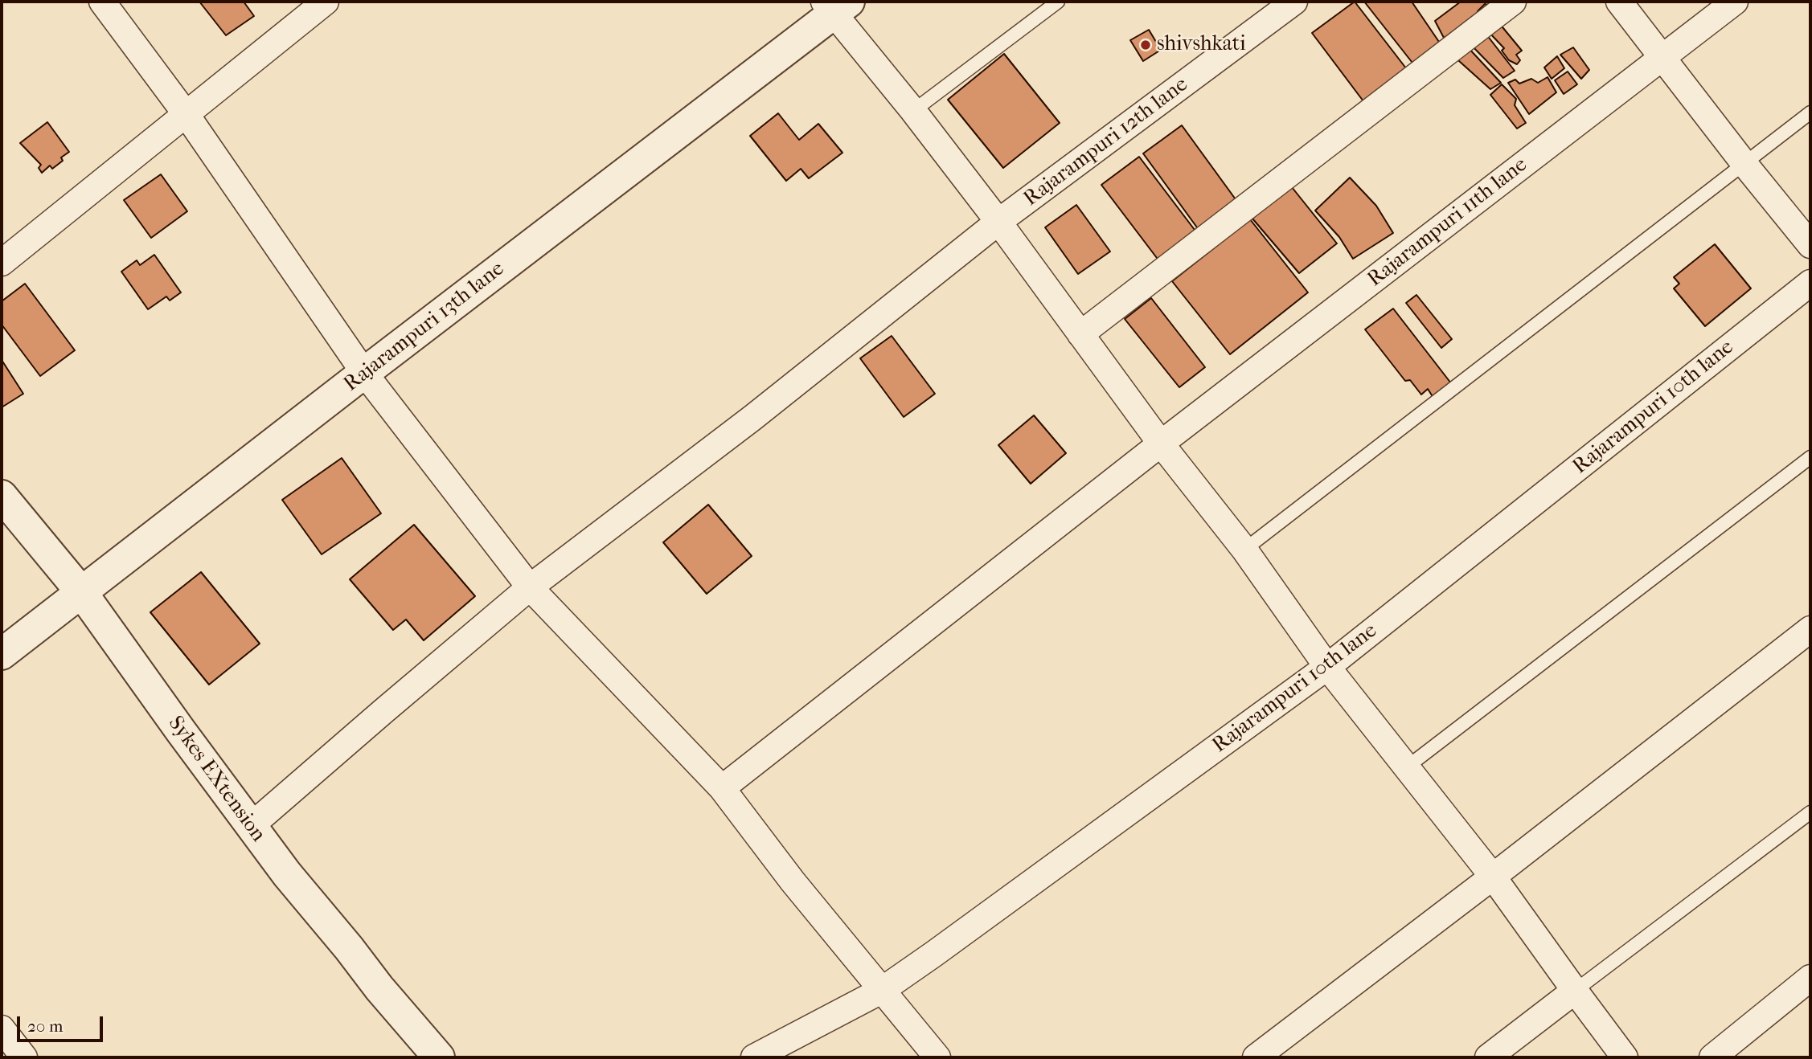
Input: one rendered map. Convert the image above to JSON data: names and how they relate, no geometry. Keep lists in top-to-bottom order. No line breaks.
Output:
{"streets":{"street":["Rajarampuri 12th lane","Rajarampuri 11th lane","Rajarampuri 13th lane","Rajarampuri 10th lane","Sykes EXtension"]},"crossings":[["Rajarampuri 12th lane","Sykes EXtension"],["Rajarampuri 13th lane","Sykes EXtension"]],"places":["shivshkati"],"scale_bar":"20 m"}
